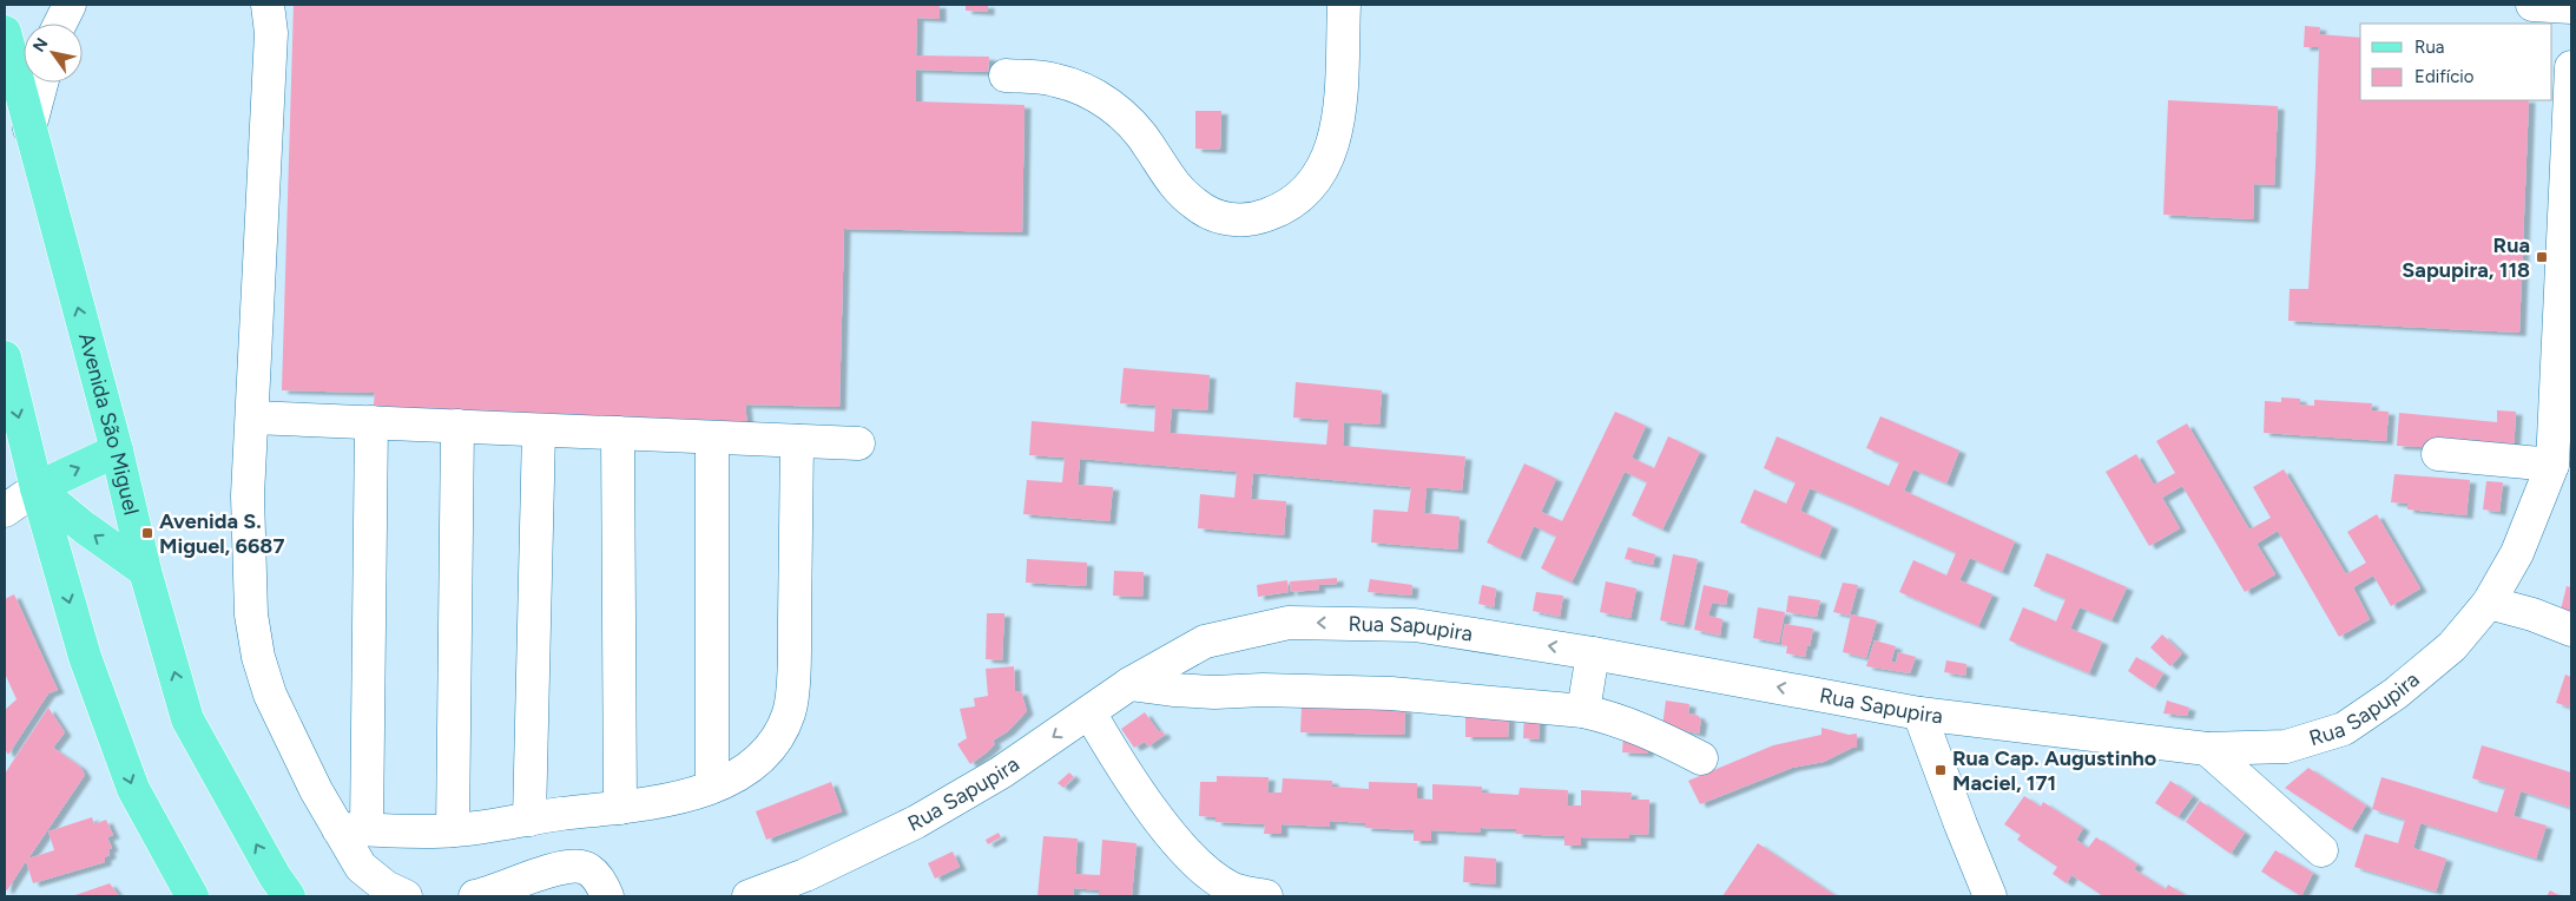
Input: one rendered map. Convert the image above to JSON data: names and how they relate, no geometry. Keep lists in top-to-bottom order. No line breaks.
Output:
{"streets":{"main road":["Avenida São Miguel"],"street":["Rua Sapupira"]},"places":{"transit":["Rua Sapupira, 118","Avenida S. Miguel, 6687","Rua Cap. Augustinho Maciel, 171"]},"legend":["Rua","Edifício"],"north":"top left"}
